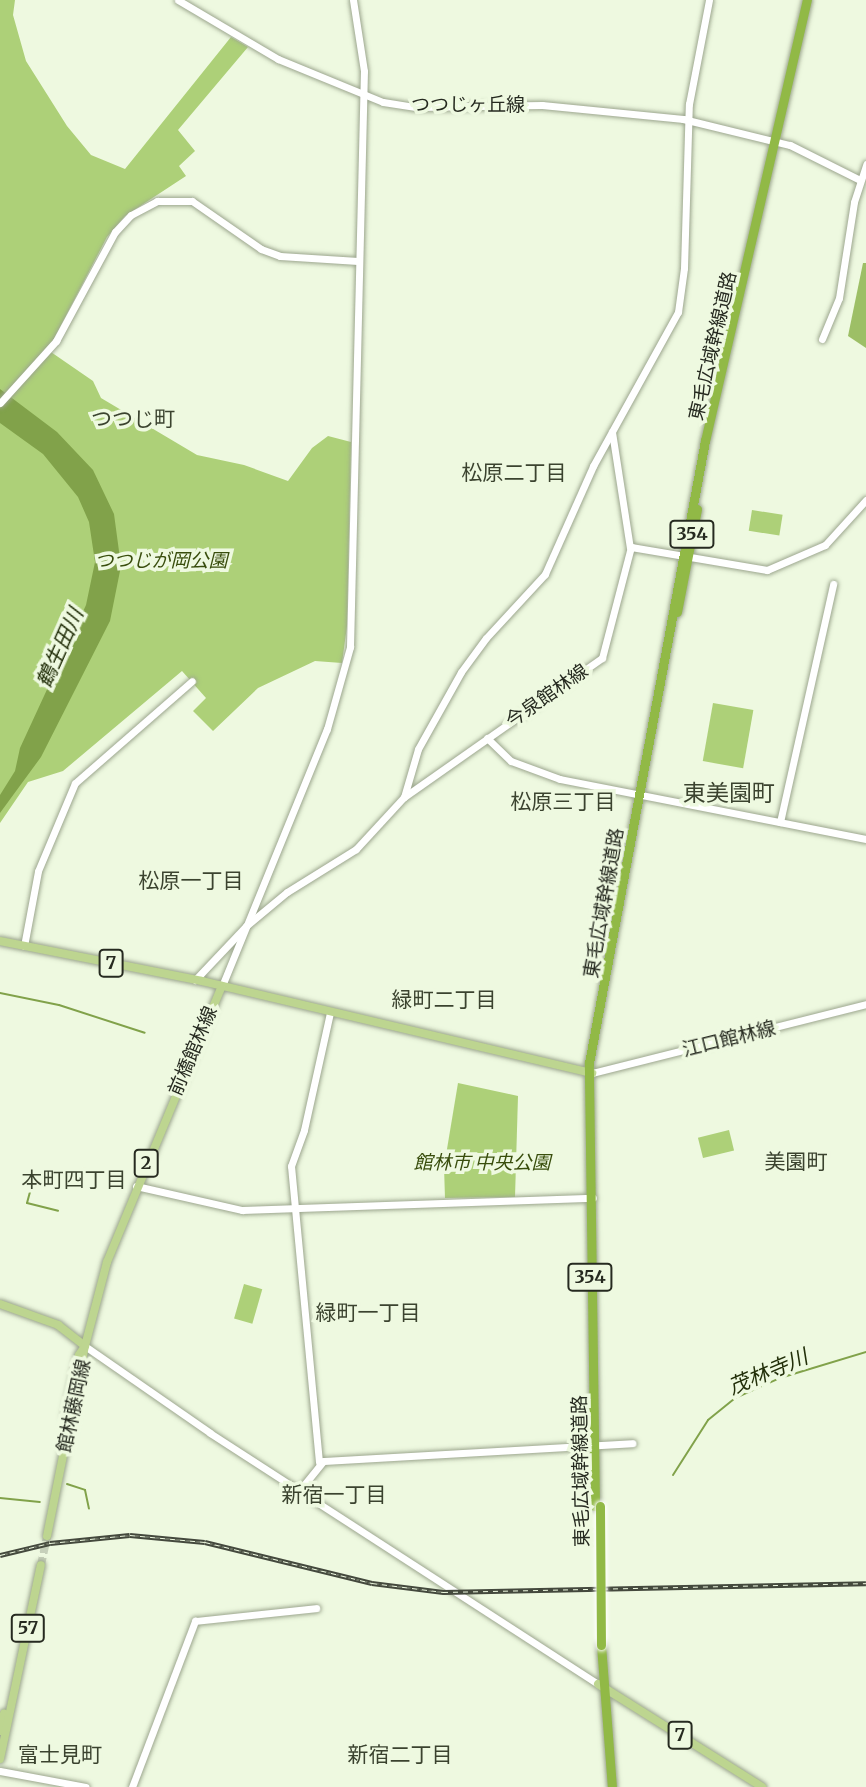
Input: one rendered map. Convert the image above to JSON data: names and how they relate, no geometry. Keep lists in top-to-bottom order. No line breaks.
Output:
{"streets":{"highway":["東毛広域幹線道路","354"],"main road":["7","前橋館林線","2","館林藤岡線","57"],"street":["つつじヶ丘線","今泉館林線","江口館林線"]},"crossings":[["つつじヶ丘線","東毛広域幹線道路"],["東毛広域幹線道路","7"],["東毛広域幹線道路","江口館林線"],["東毛広域幹線道路","前橋館林線"],["今泉館林線","7"],["今泉館林線","前橋館林線"],["7","前橋館林線"],["江口館林線","前橋館林線"],["前橋館林線","館林藤岡線"]],"districts":["つつじ町","松原二丁目","東美園町","松原三丁目","松原一丁目","緑町二丁目","美園町","本町四丁目","緑町一丁目","新宿一丁目","富士見町","新宿二丁目"],"water":["鶴生田川","茂林寺川"],"parks":["つつじが岡公園","館林市 中央公園"]}
